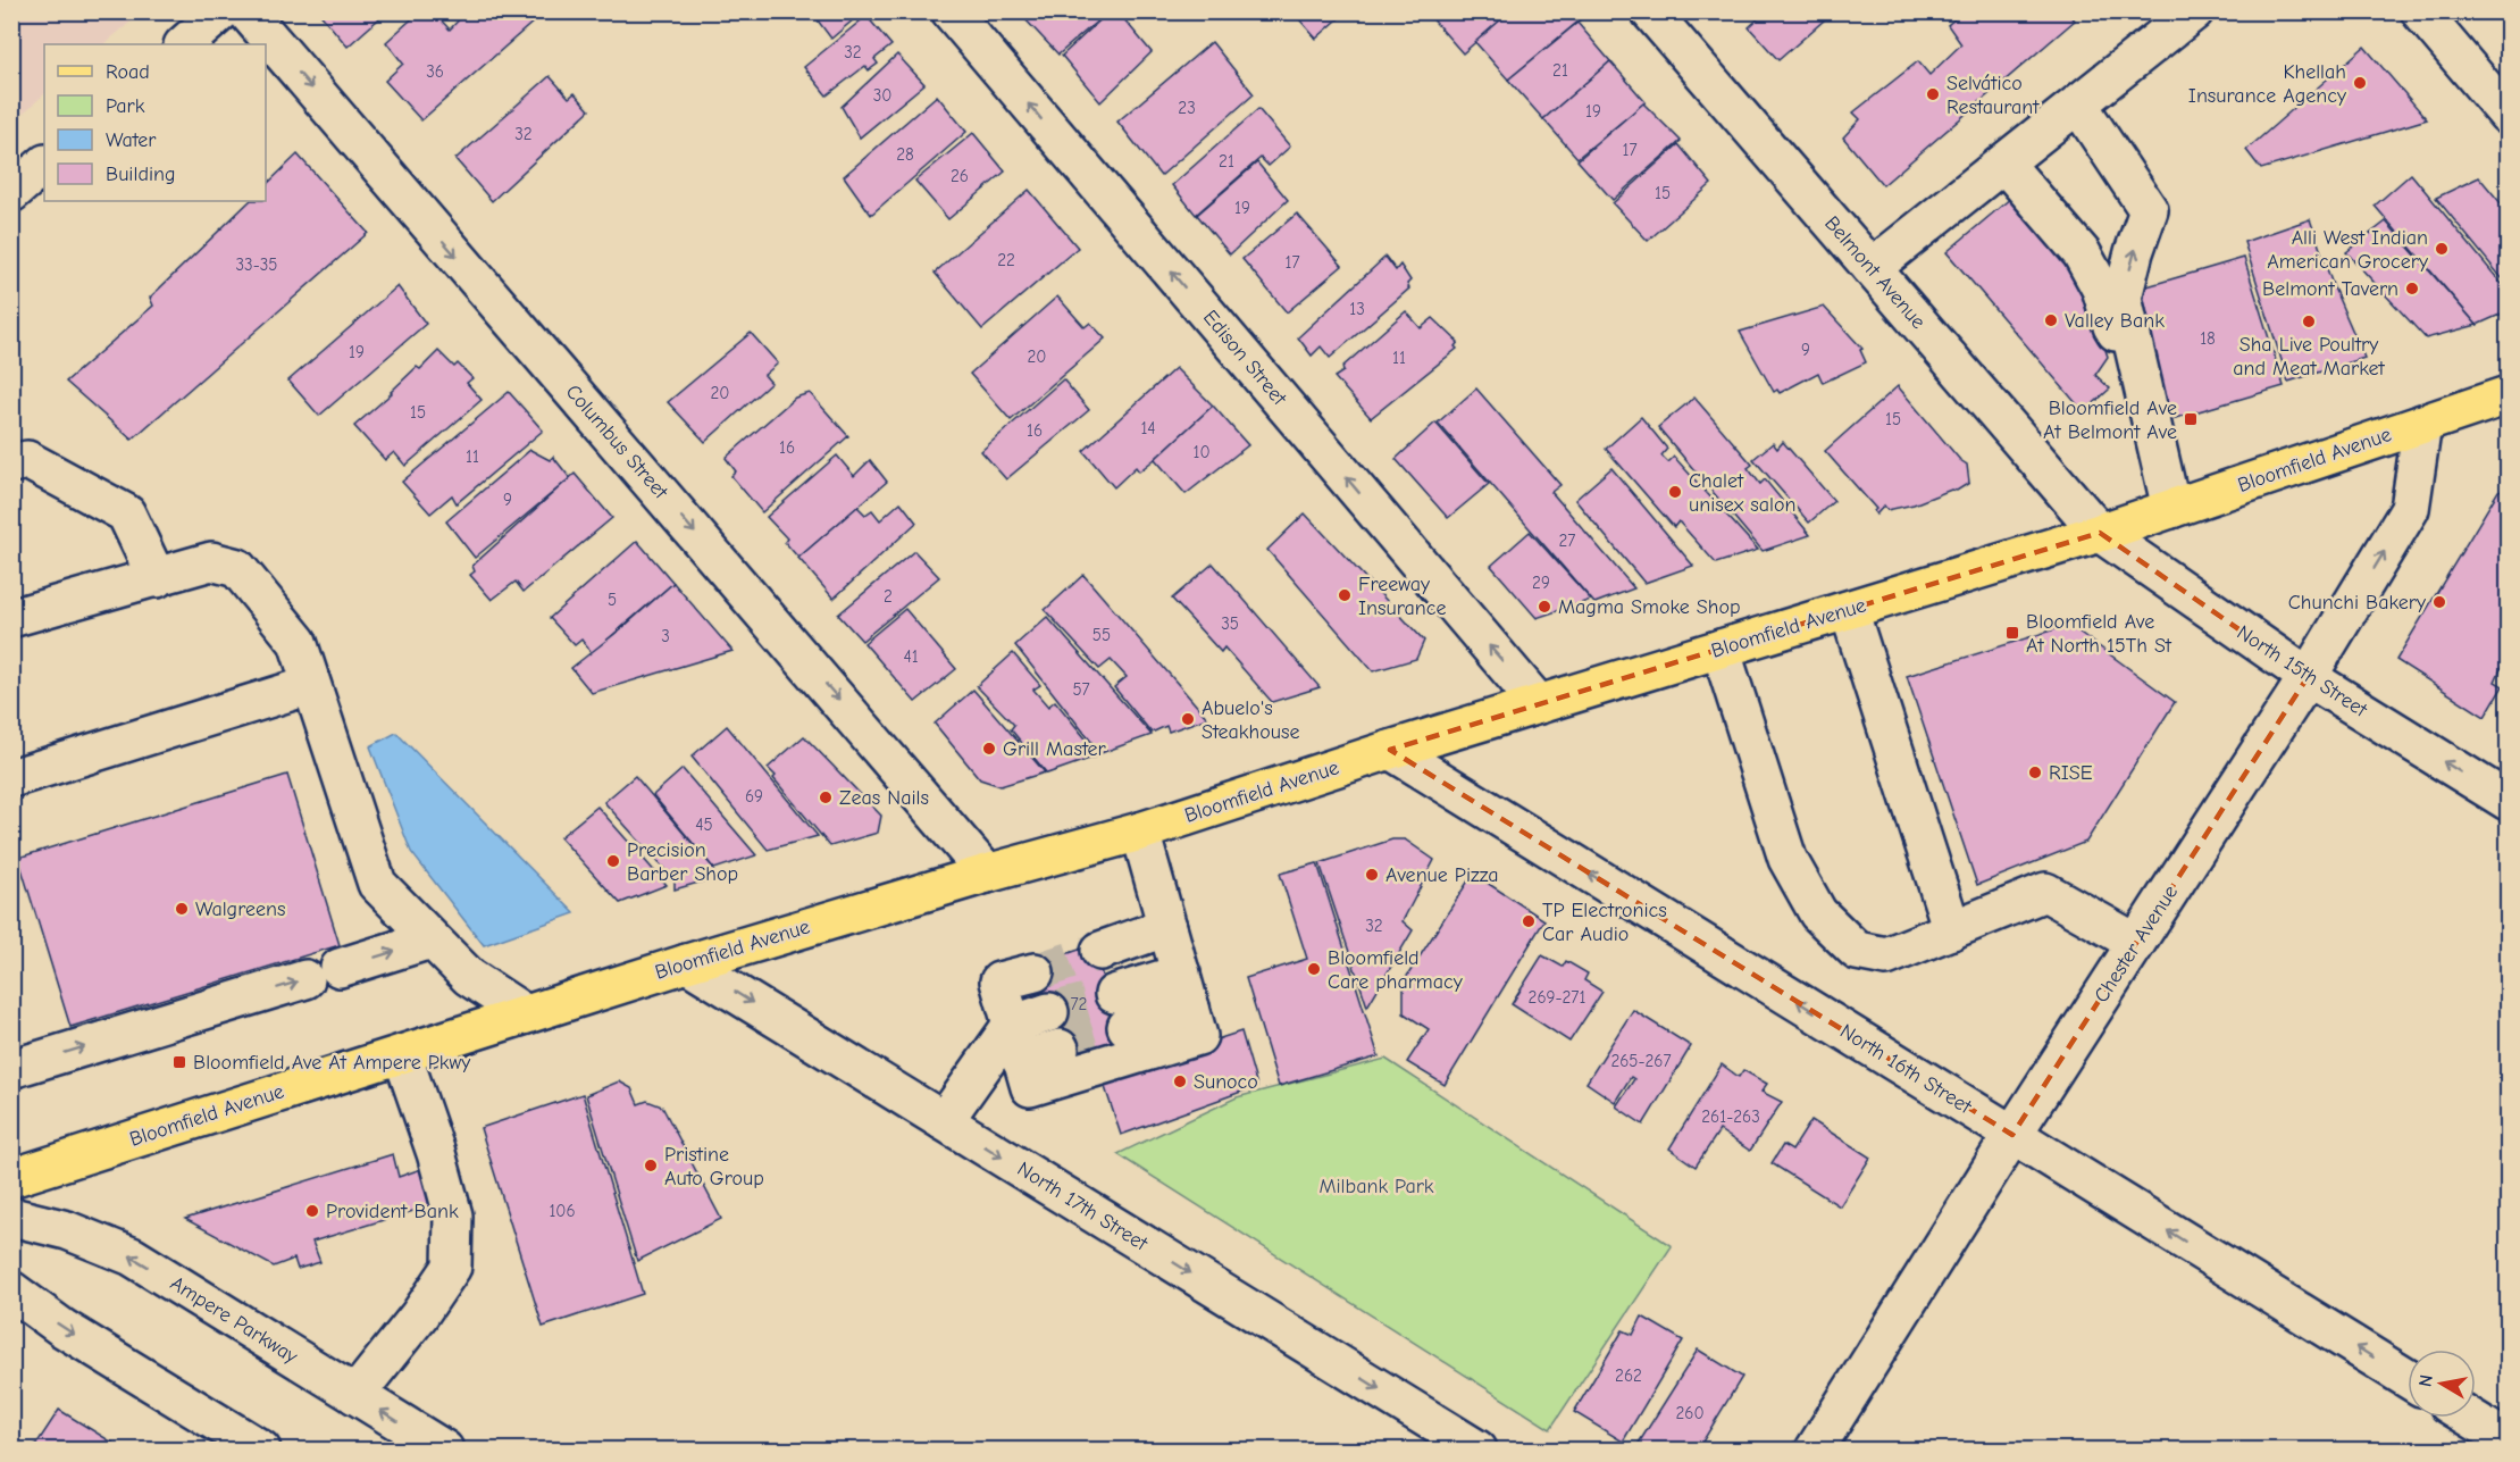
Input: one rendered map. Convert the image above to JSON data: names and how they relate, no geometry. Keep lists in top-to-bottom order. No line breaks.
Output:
{"streets":{"main road":["Bloomfield Avenue"],"street":["Belmont Avenue","Edison Street","Columbus Street","North 15th Street","Chester Avenue","North 16th Street","North 17th Street","Ampere Parkway"]},"crossings":[["Belmont Avenue","Bloomfield Avenue"],["Belmont Avenue","North 15th Street"],["Edison Street","Bloomfield Avenue"],["Columbus Street","Bloomfield Avenue"],["Bloomfield Avenue","North 15th Street"],["Bloomfield Avenue","Chester Avenue"],["Bloomfield Avenue","North 16th Street"],["Bloomfield Avenue","North 17th Street"],["North 15th Street","Chester Avenue"],["Chester Avenue","North 16th Street"]],"one_way":["Edison Street","Columbus Street","North 15th Street","North 16th Street","North 17th Street"],"parks":["Milbank Park"],"places":{"other":["Khellah Insurance Agency","Selvático Restaurant","Alli West Indian American Grocery","Belmont Tavern","Valley Bank","Sha Live Poultry and Meat Market","Chalet unisex salon","Freeway Insurance","Chunchi Bakery","Magma Smoke Shop","Abuelo's Steakhouse","Grill Master","RISE","Zeas Nails","Precision Barber Shop","Avenue Pizza","Walgreens","TP Electronics Car Audio","Bloomfield Care pharmacy","Sunoco","Pristine Auto Group","Provident Bank"],"transit":["Bloomfield Ave At Belmont Ave","Bloomfield Ave At North 15Th St","Bloomfield Ave At Ampere Pkwy"]},"house_numbers":["32","21","36","30","23","19","32","17","28","21","26","15","19","22","17","33-35","13","18","9","19","20","11","20","15","15","14","16","16","10","11","9","27","29","2","5","35","55","3","41","57","69","45","32","269-271","72","265-267","261-263","106","262","260"],"legend":["Road","Park","Water","Building"],"north":"left"}
